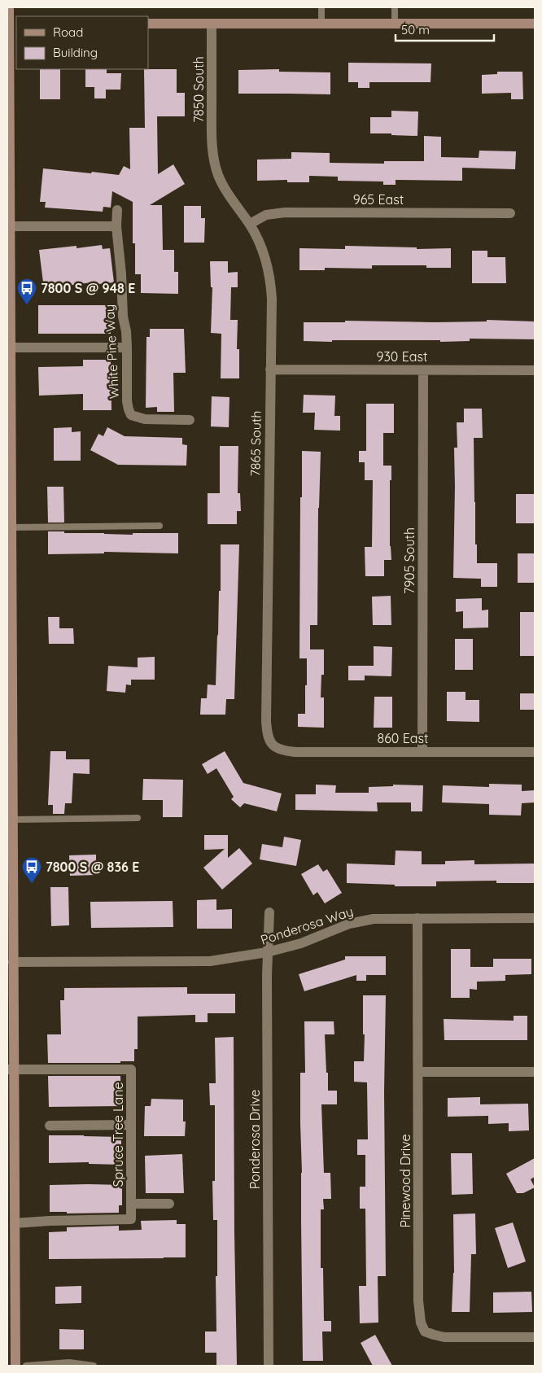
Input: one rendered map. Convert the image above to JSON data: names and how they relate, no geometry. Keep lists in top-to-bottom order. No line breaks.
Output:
{"streets":{"street":["7850 South","965 East","White Pine Way","930 East","7865 South","7905 South","860 East","Ponderosa Way","Spruce Tree Lane","Ponderosa Drive","Pinewood Drive"]},"crossings":[["7850 South","7865 South"],["965 East","7865 South"],["930 East","7865 South"],["930 East","7905 South"],["7865 South","860 East"],["7905 South","860 East"],["Ponderosa Way","Ponderosa Drive"],["Ponderosa Way","Pinewood Drive"]],"places":{"bus stop":["7800 S @ 948 E","7800 S @ 836 E"]},"legend":["Road","Building"],"scale_bar":"50 m"}
